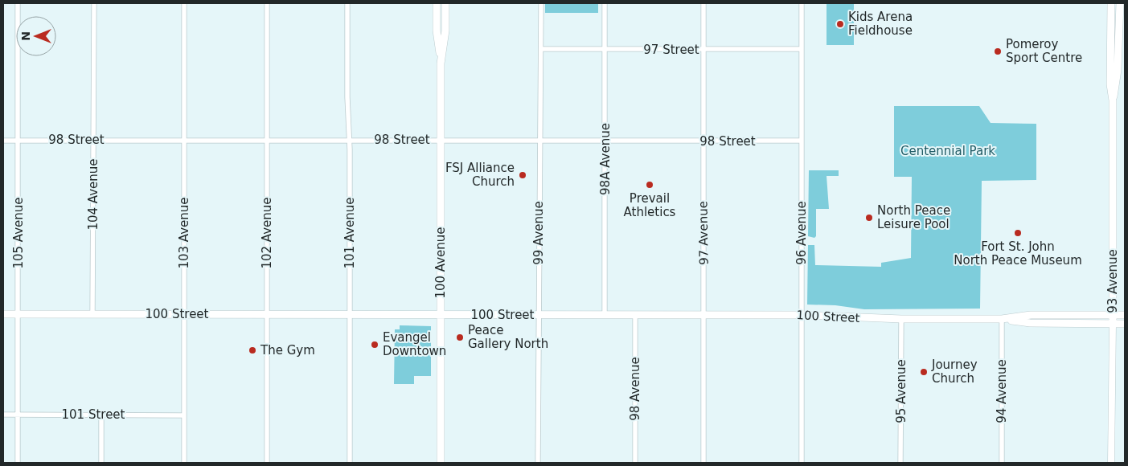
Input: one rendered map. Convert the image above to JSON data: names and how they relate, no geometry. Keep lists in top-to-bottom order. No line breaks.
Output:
{"streets":{"main road":["100 Avenue","93 Avenue","100 Street"],"street":["97 Street","98 Street","98A Avenue","104 Avenue","105 Avenue","103 Avenue","102 Avenue","101 Avenue","99 Avenue","97 Avenue","96 Avenue","98 Avenue","95 Avenue","94 Avenue","101 Street"]},"crossings":[["97 Street","98A Avenue"],["97 Street","99 Avenue"],["97 Street","97 Avenue"],["97 Street","96 Avenue"],["98 Street","98A Avenue"],["98 Street","104 Avenue"],["98 Street","105 Avenue"],["98 Street","103 Avenue"],["98 Street","102 Avenue"],["98 Street","101 Avenue"],["98 Street","99 Avenue"],["98 Street","97 Avenue"],["98 Street","96 Avenue"],["98 Street","100 Avenue"],["98A Avenue","100 Street"],["104 Avenue","100 Street"],["105 Avenue","100 Street"],["105 Avenue","101 Street"],["103 Avenue","100 Street"],["103 Avenue","101 Street"],["102 Avenue","100 Street"],["101 Avenue","100 Street"],["99 Avenue","100 Street"],["97 Avenue","100 Street"],["96 Avenue","100 Street"],["100 Avenue","100 Street"],["93 Avenue","100 Street"],["100 Street","98 Avenue"],["100 Street","95 Avenue"],["100 Street","94 Avenue"]],"parks":["Centennial Park"],"places":["Kids Arena Fieldhouse","Pomeroy Sport Centre","FSJ Alliance Church","Prevail Athletics","North Peace Leisure Pool","Fort St. John North Peace Museum","Peace Gallery North","Evangel Downtown","The Gym","Journey Church"],"north":"left"}
